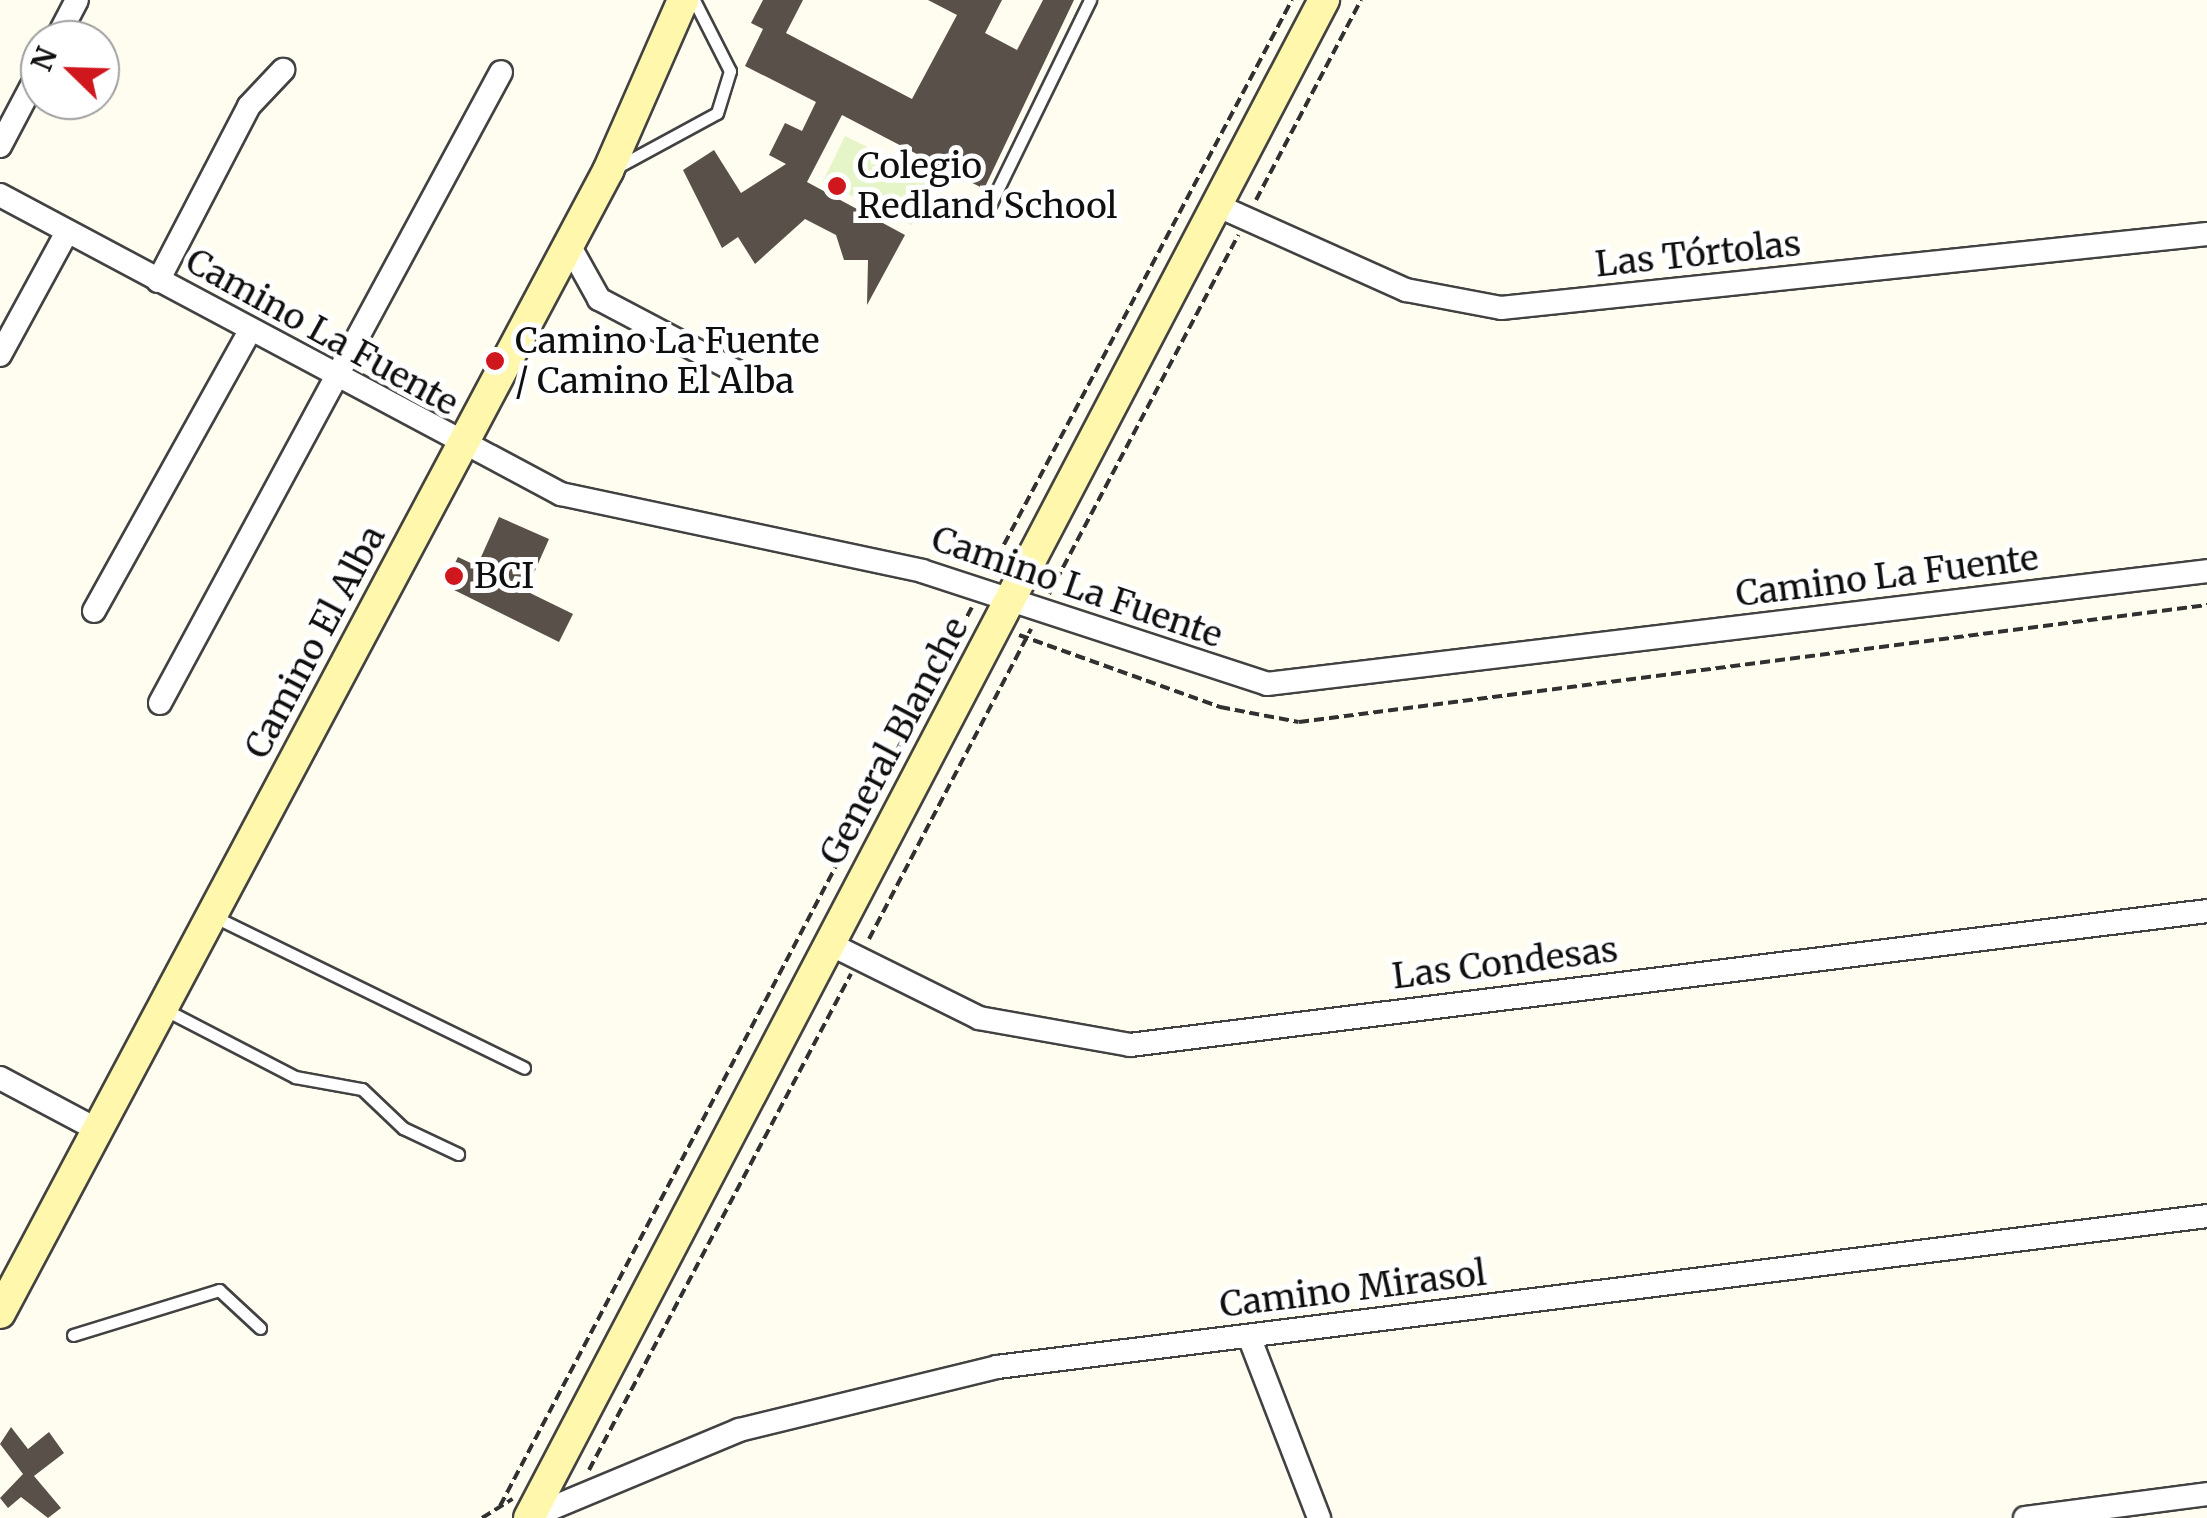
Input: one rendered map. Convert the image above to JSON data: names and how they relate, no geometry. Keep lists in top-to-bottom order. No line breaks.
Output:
{"streets":{"main road":["Camino El Alba","General Blanche"],"street":["Las Tórtolas","Camino La Fuente","Las Condesas","Camino Mirasol"]},"crossings":[["Las Tórtolas","General Blanche"],["Camino La Fuente","Camino El Alba"],["Camino La Fuente","General Blanche"],["General Blanche","Las Condesas"],["General Blanche","Camino Mirasol"]],"places":["Colegio Redland School","Camino La Fuente / Camino El Alba","BCI"],"north":"top left"}
